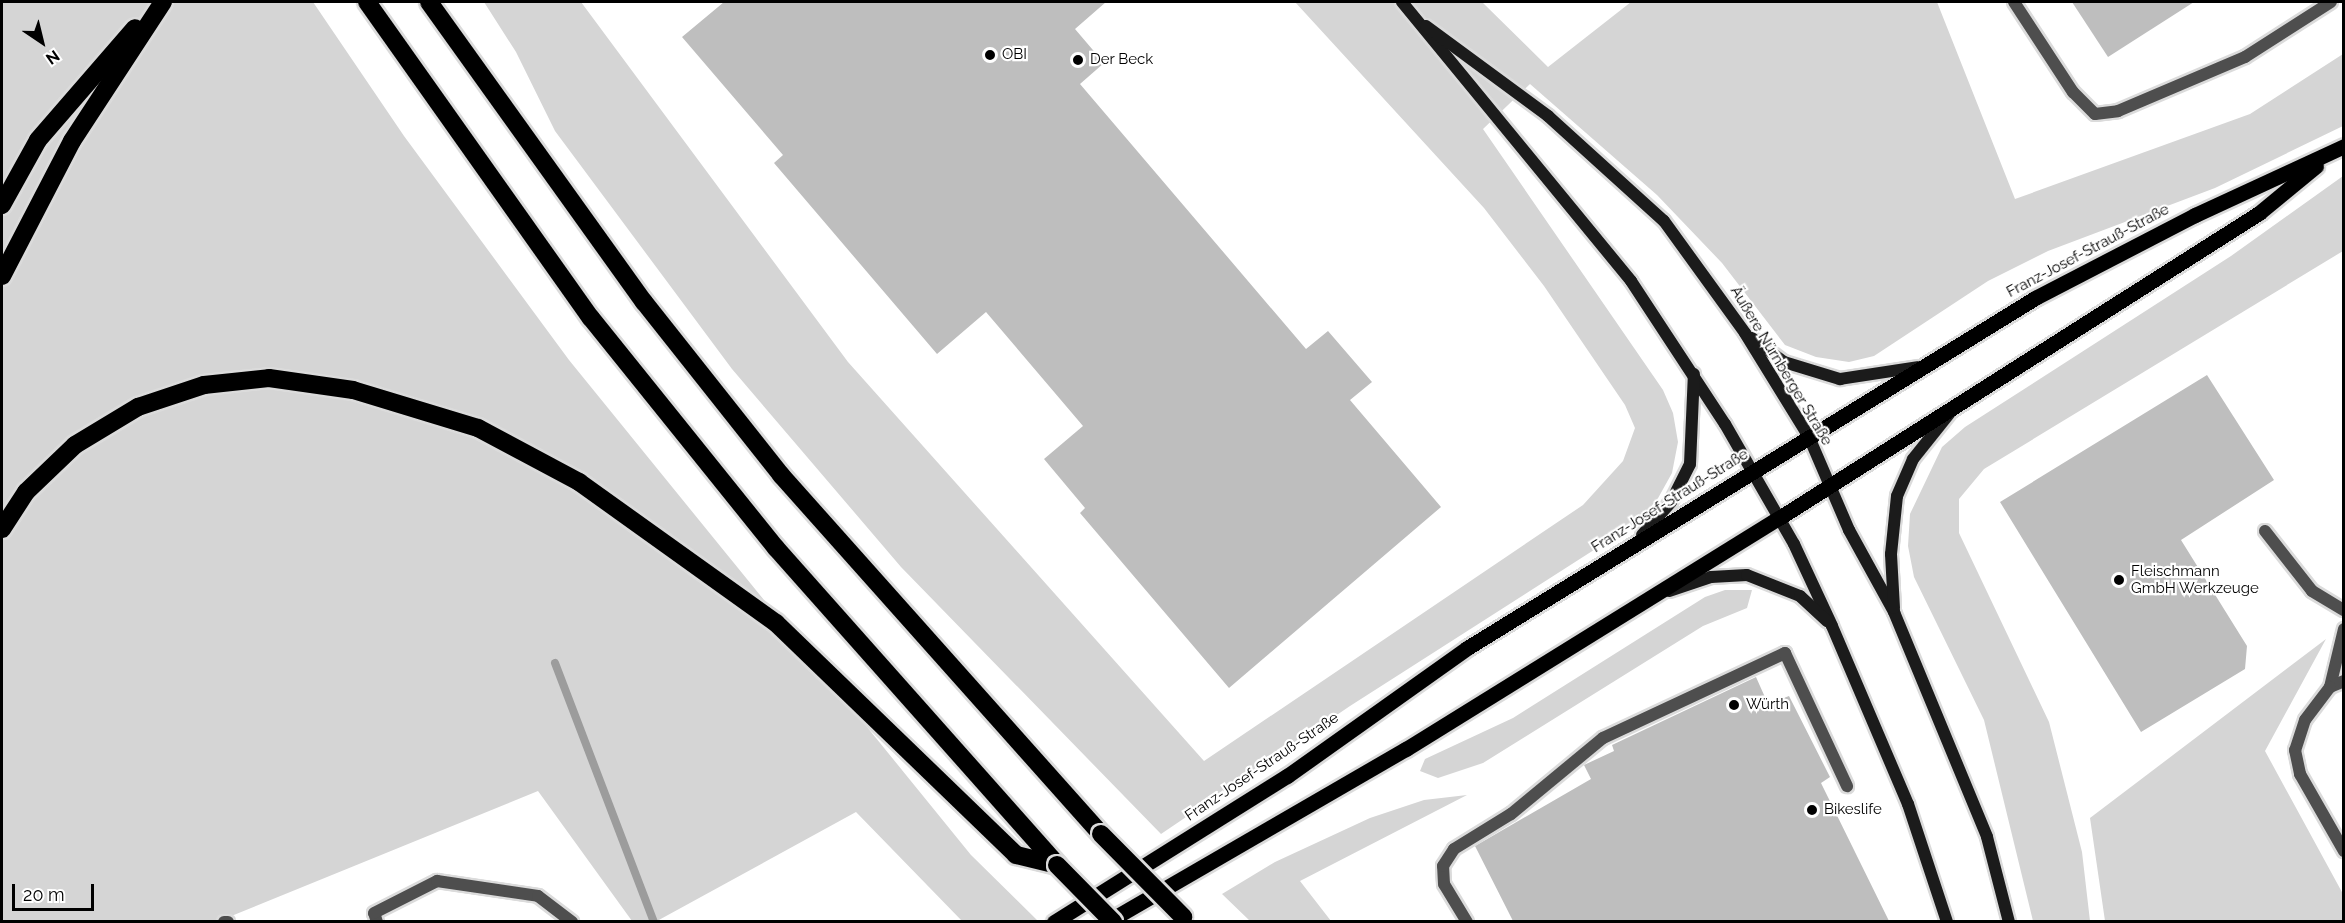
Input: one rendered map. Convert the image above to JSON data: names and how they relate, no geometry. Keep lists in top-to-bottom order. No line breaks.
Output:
{"streets":{"main road":["Franz-Josef-Strauß-Straße","Äußere Nürnberger Straße"]},"crossings":[["Franz-Josef-Strauß-Straße","Äußere Nürnberger Straße"]],"places":["OBI","Der Beck","Fleischmann GmbH Werkzeuge","Würth","Bikeslife"],"scale_bar":"20 m","north":"bottom right"}
